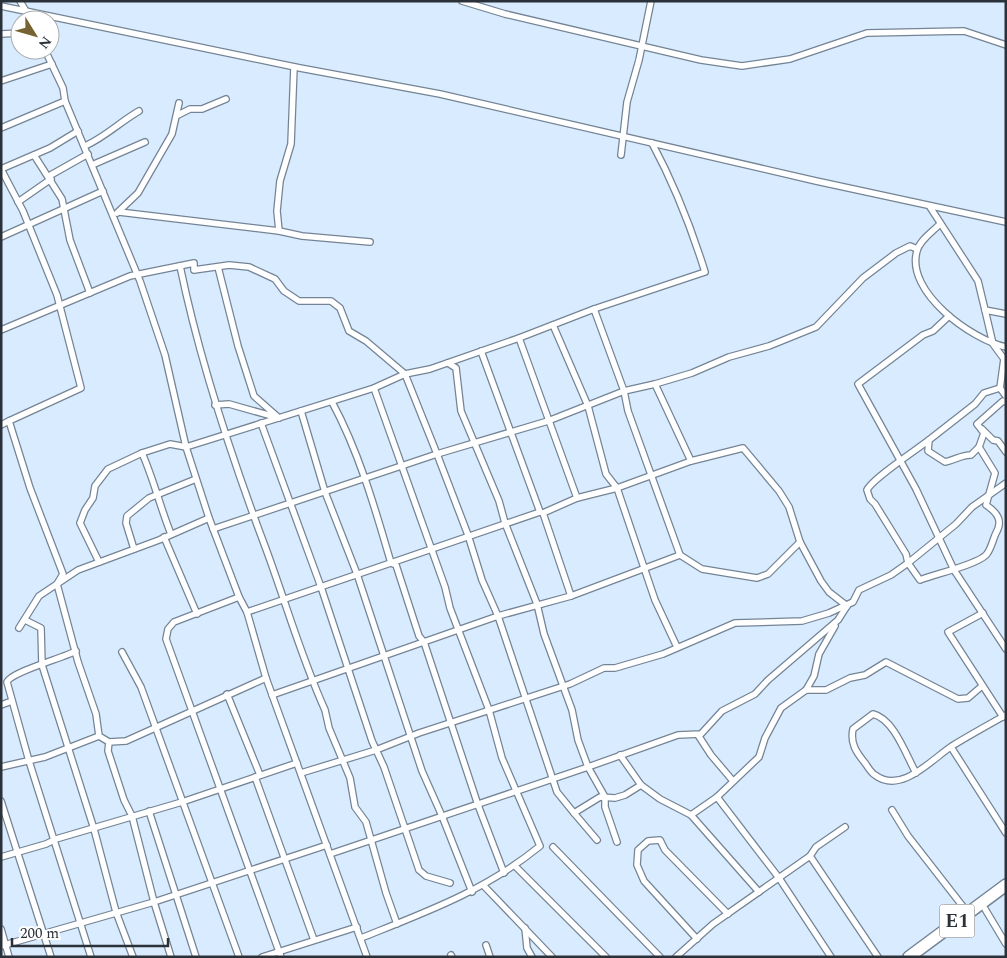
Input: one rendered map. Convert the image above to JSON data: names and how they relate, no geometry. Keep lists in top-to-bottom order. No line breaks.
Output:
{"streets":{"highway":["E1"]},"scale_bar":"200 m","north":"bottom right"}
